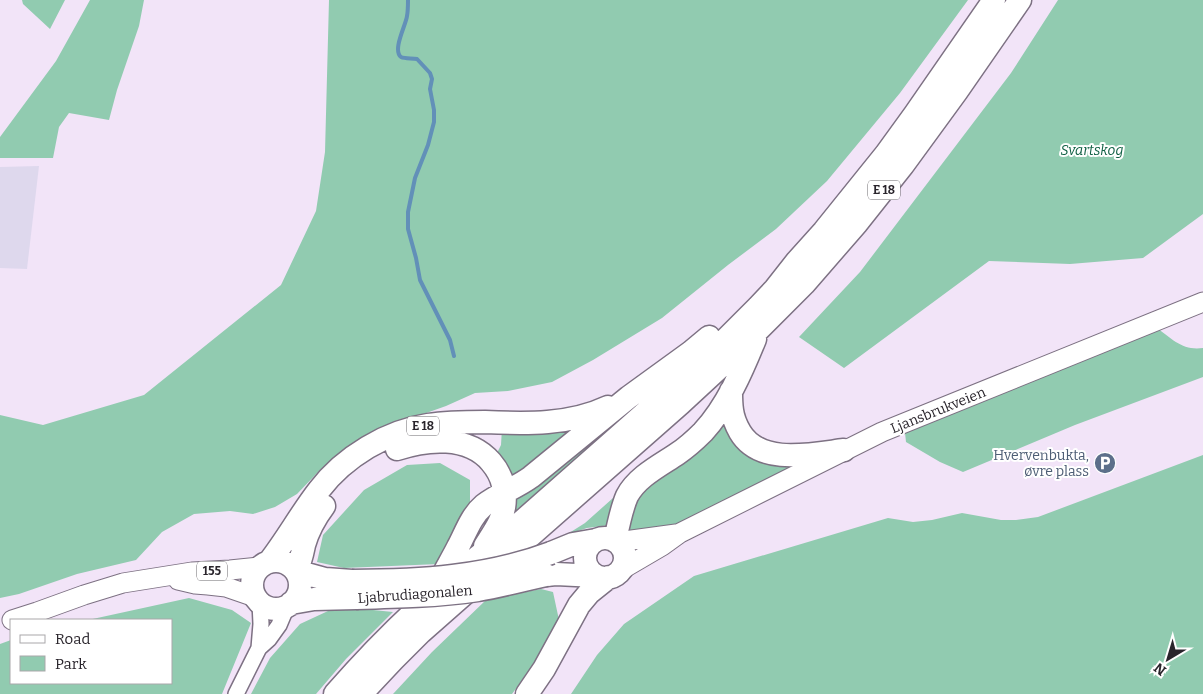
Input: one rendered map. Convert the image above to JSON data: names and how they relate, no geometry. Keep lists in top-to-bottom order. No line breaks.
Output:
{"streets":{"highway":["E 18","Ljabrudiagonalen"],"main road":["Ljansbrukveien","155"]},"crossings":[["E 18","Ljansbrukveien"],["E 18","155"],["E 18","Ljabrudiagonalen"],["Ljansbrukveien","Ljabrudiagonalen"],["155","Ljabrudiagonalen"]],"parks":["Svartskog"],"places":{"parking":["Hvervenbukta, øvre plass"]},"legend":["Road","Park"],"north":"bottom left"}
